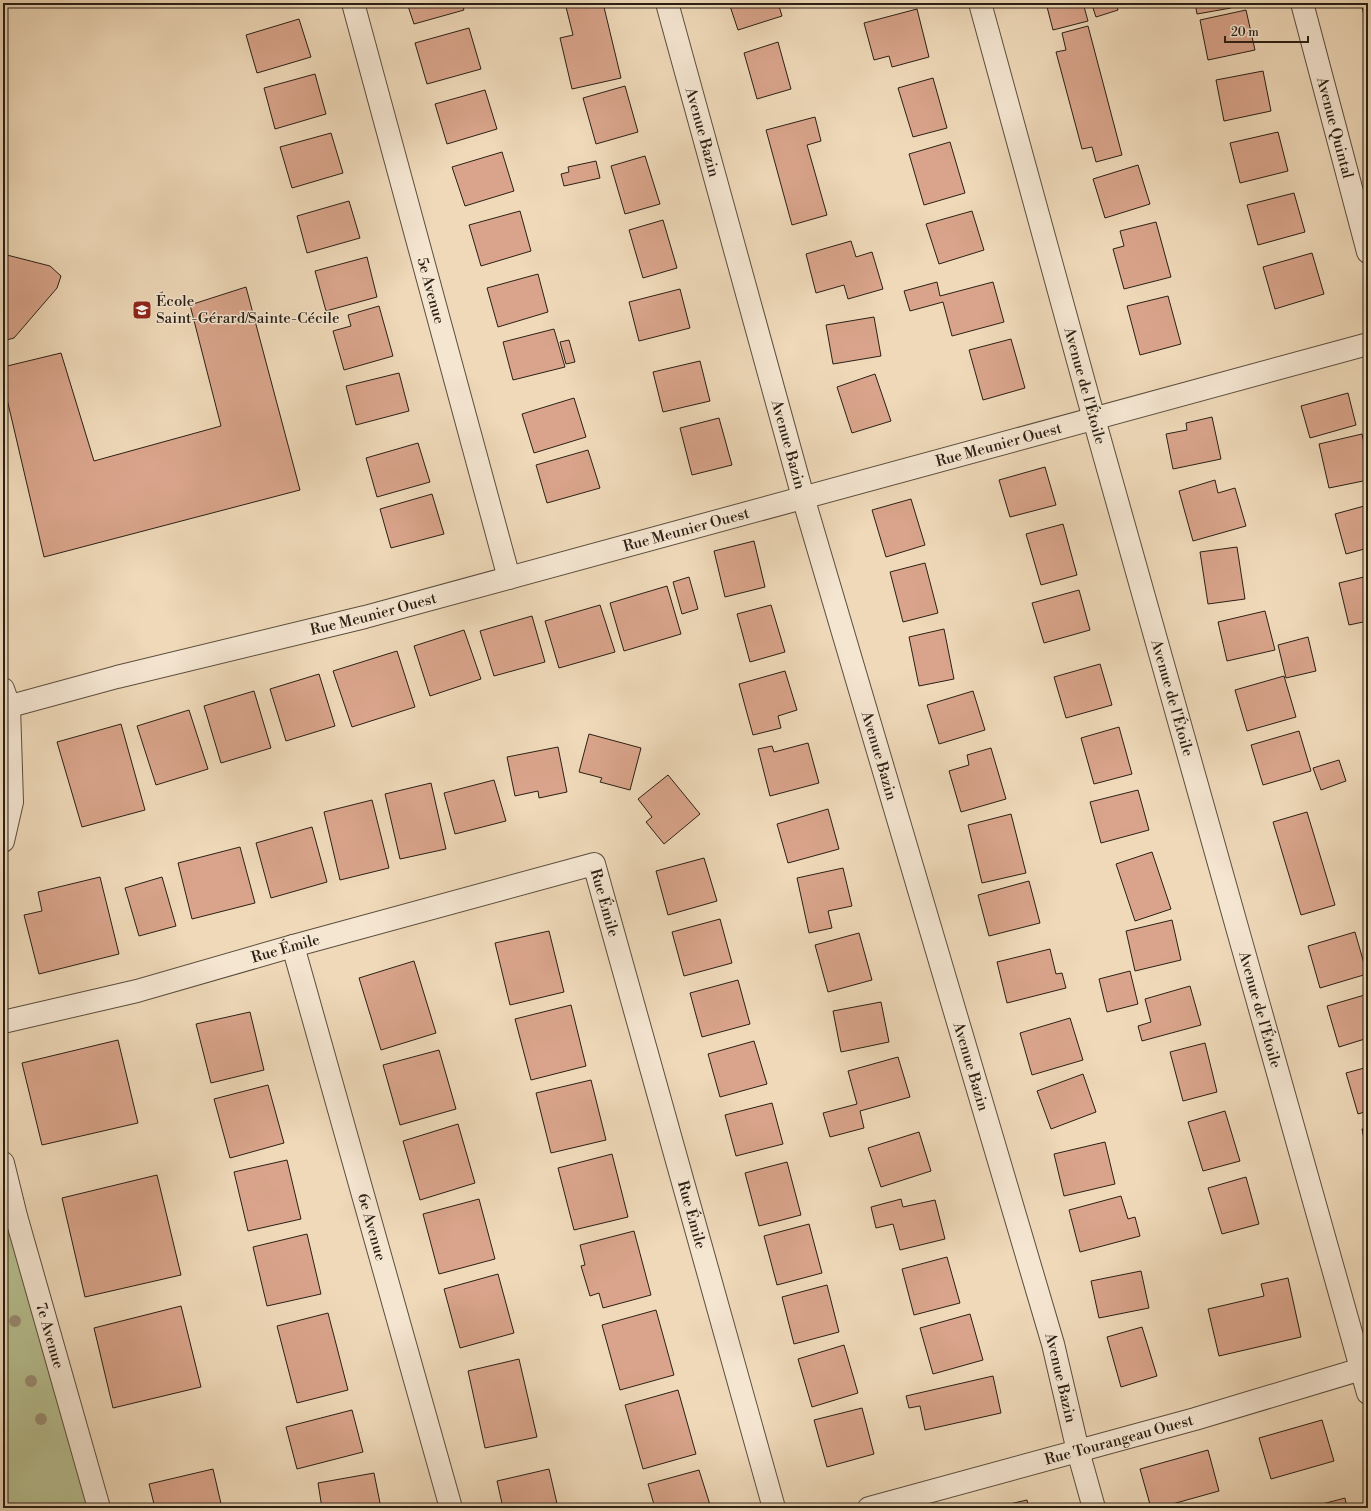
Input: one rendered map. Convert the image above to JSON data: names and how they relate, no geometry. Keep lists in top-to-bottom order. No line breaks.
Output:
{"streets":{"street":["Avenue Quintal","Avenue Bazin","5e Avenue","Avenue de l'Étoile","Rue Meunier Ouest","Rue Émile","6e Avenue","7e Avenue","Rue Tourangeau Ouest"]},"crossings":[["Avenue Bazin","Rue Meunier Ouest"],["Avenue Bazin","Rue Tourangeau Ouest"],["5e Avenue","Rue Meunier Ouest"],["Avenue de l'Étoile","Rue Meunier Ouest"],["Avenue de l'Étoile","Rue Tourangeau Ouest"],["Rue Émile","6e Avenue"]],"places":{"school or university":["École Saint-Gérard/Sainte-Cécile"]},"scale_bar":"20 m"}
